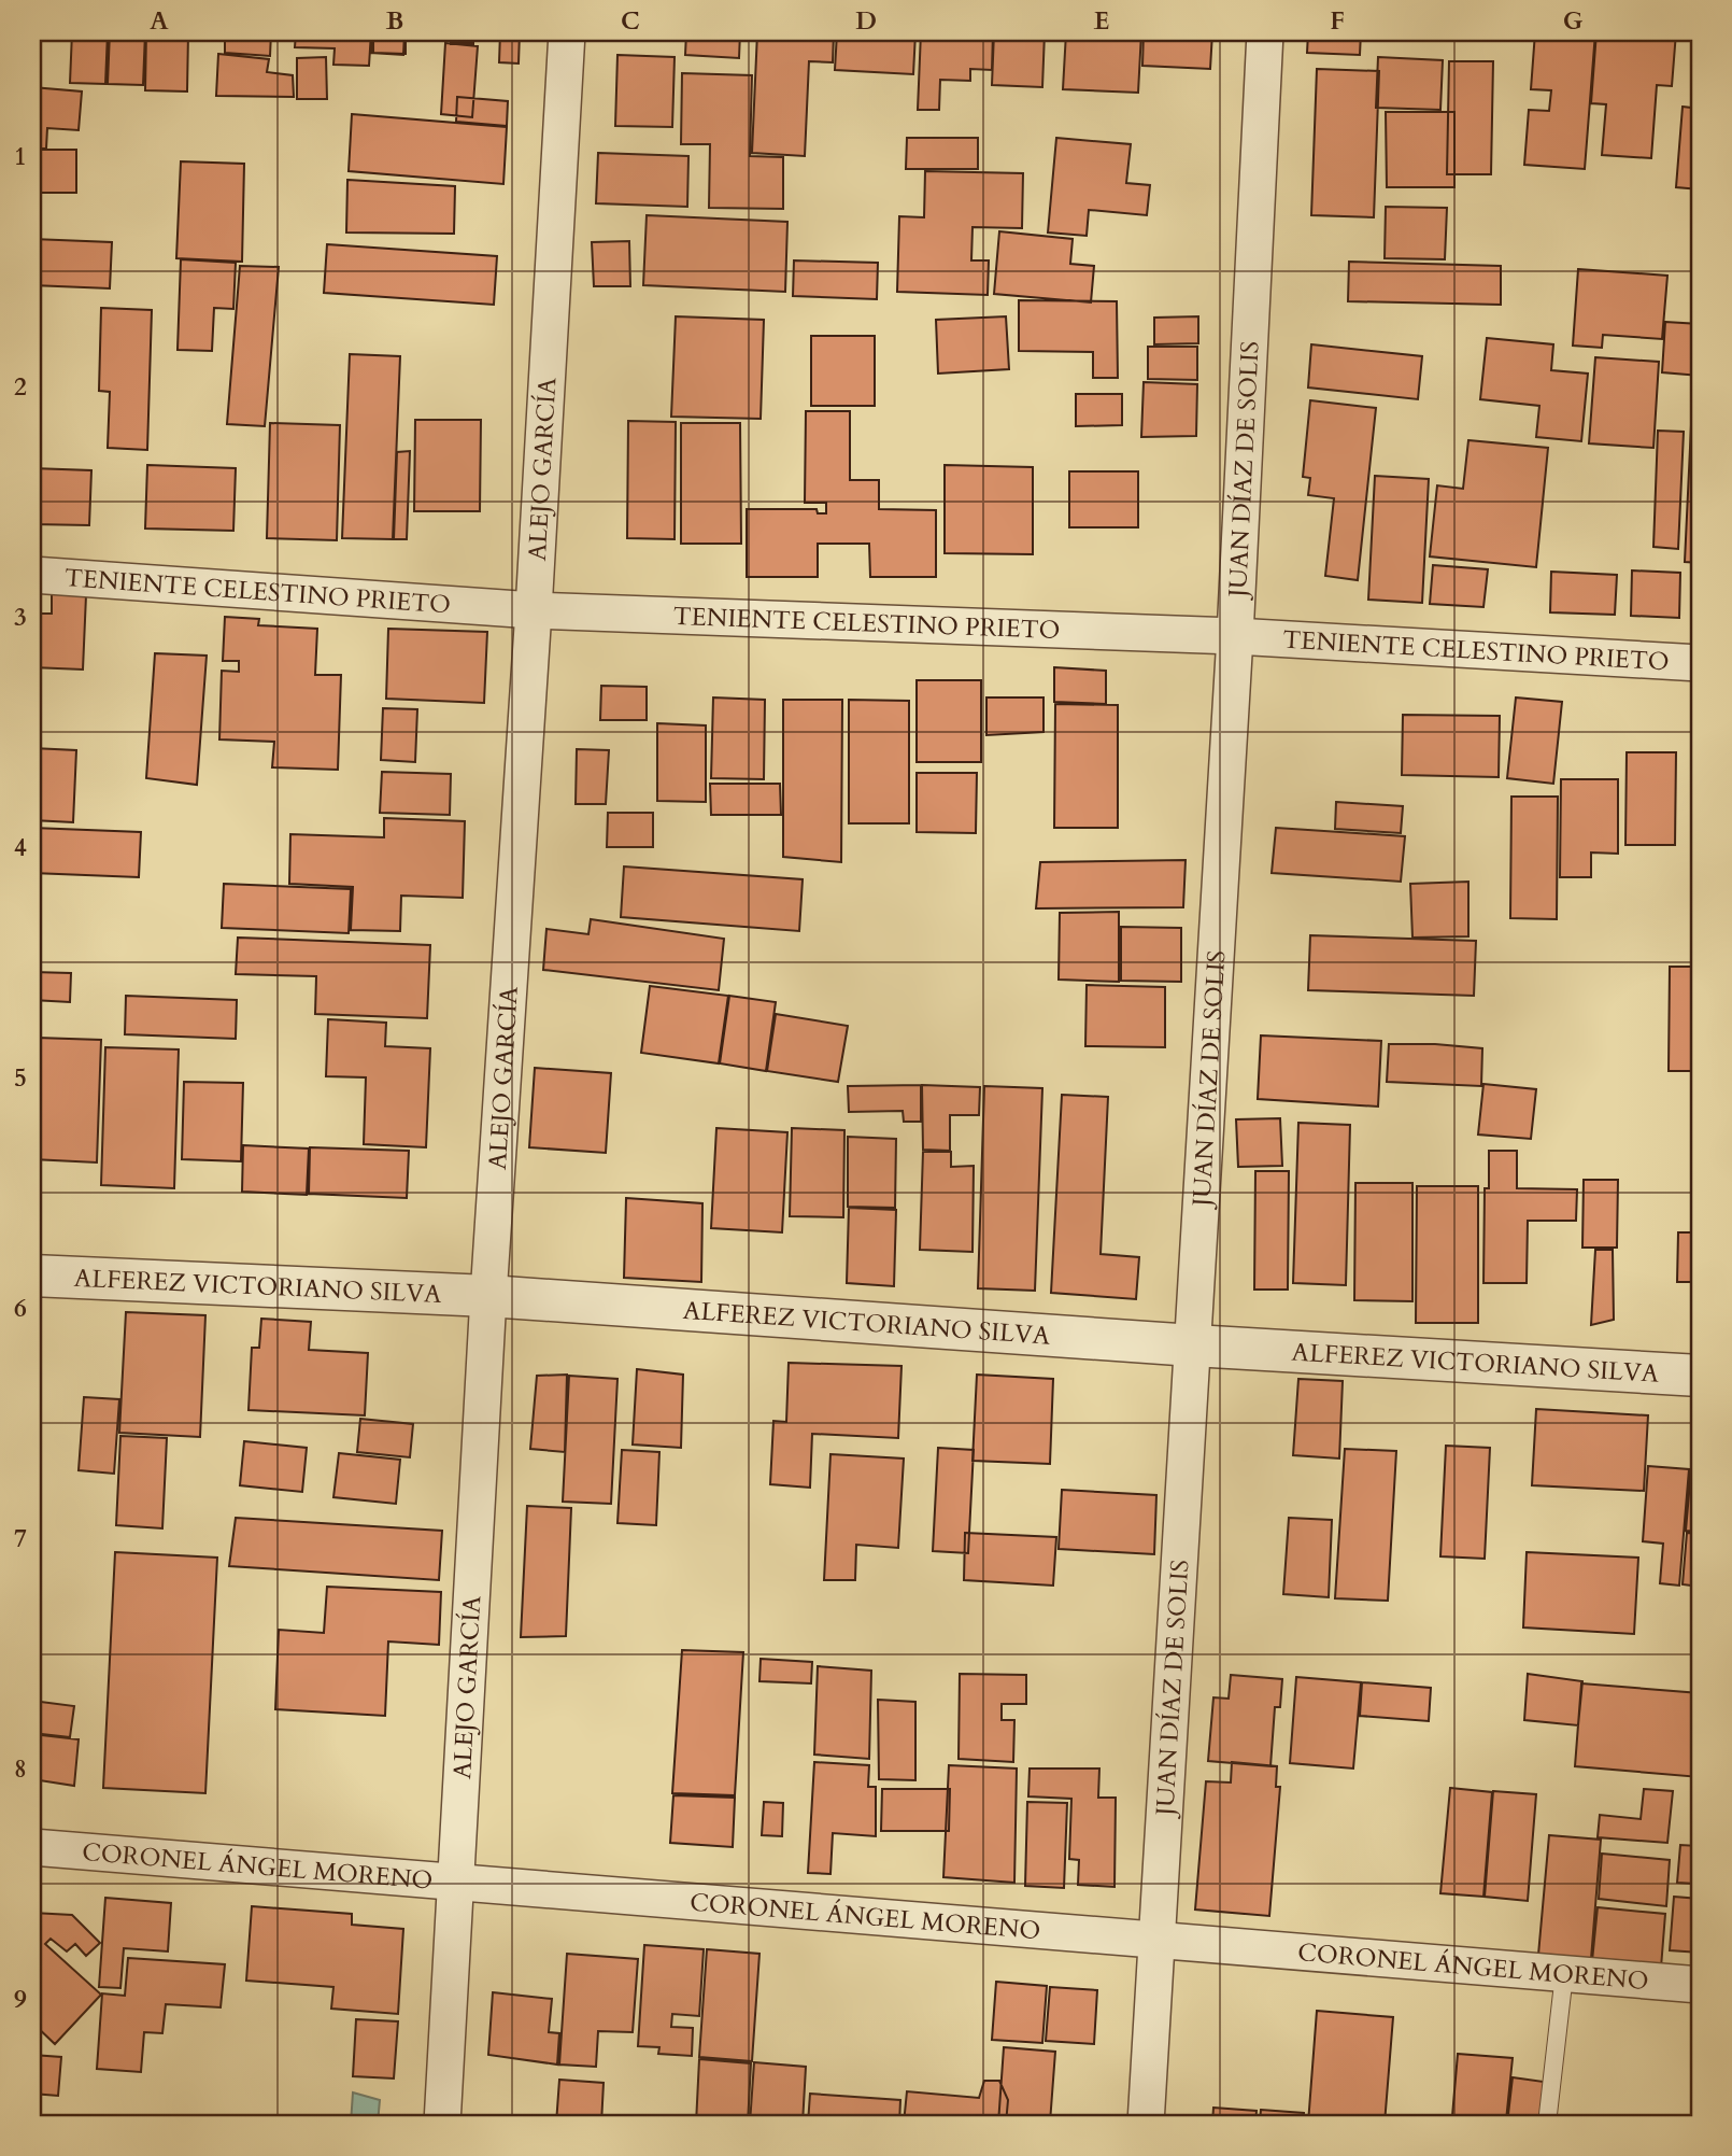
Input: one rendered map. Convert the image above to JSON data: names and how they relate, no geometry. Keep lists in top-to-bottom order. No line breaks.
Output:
{"streets":{"street":["ALEJO GARCÍA","JUAN DÍAZ DE SOLIS","TENIENTE CELESTINO PRIETO","ALFEREZ VICTORIANO SILVA","CORONEL ÁNGEL MORENO"]},"crossings":[["ALEJO GARCÍA","TENIENTE CELESTINO PRIETO"],["ALEJO GARCÍA","ALFEREZ VICTORIANO SILVA"],["ALEJO GARCÍA","CORONEL ÁNGEL MORENO"],["JUAN DÍAZ DE SOLIS","TENIENTE CELESTINO PRIETO"],["JUAN DÍAZ DE SOLIS","ALFEREZ VICTORIANO SILVA"],["JUAN DÍAZ DE SOLIS","CORONEL ÁNGEL MORENO"]],"grid":{"columns":["A","B","C","D","E","F","G"],"rows":["1","2","3","4","5","6","7","8","9"]}}
